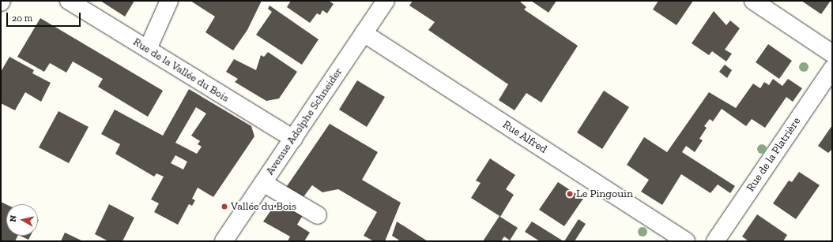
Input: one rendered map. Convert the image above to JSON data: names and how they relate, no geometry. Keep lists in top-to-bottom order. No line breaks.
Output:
{"streets":{"street":["Rue de la Vallée du Bois","Avenue Adolphe Schneider","Rue Alfred","Rue de la Platrière"]},"crossings":[["Rue de la Vallée du Bois","Avenue Adolphe Schneider"],["Avenue Adolphe Schneider","Rue Alfred"]],"places":["Le Pingouin","Vallée du Bois"],"scale_bar":"20 m","north":"left"}
